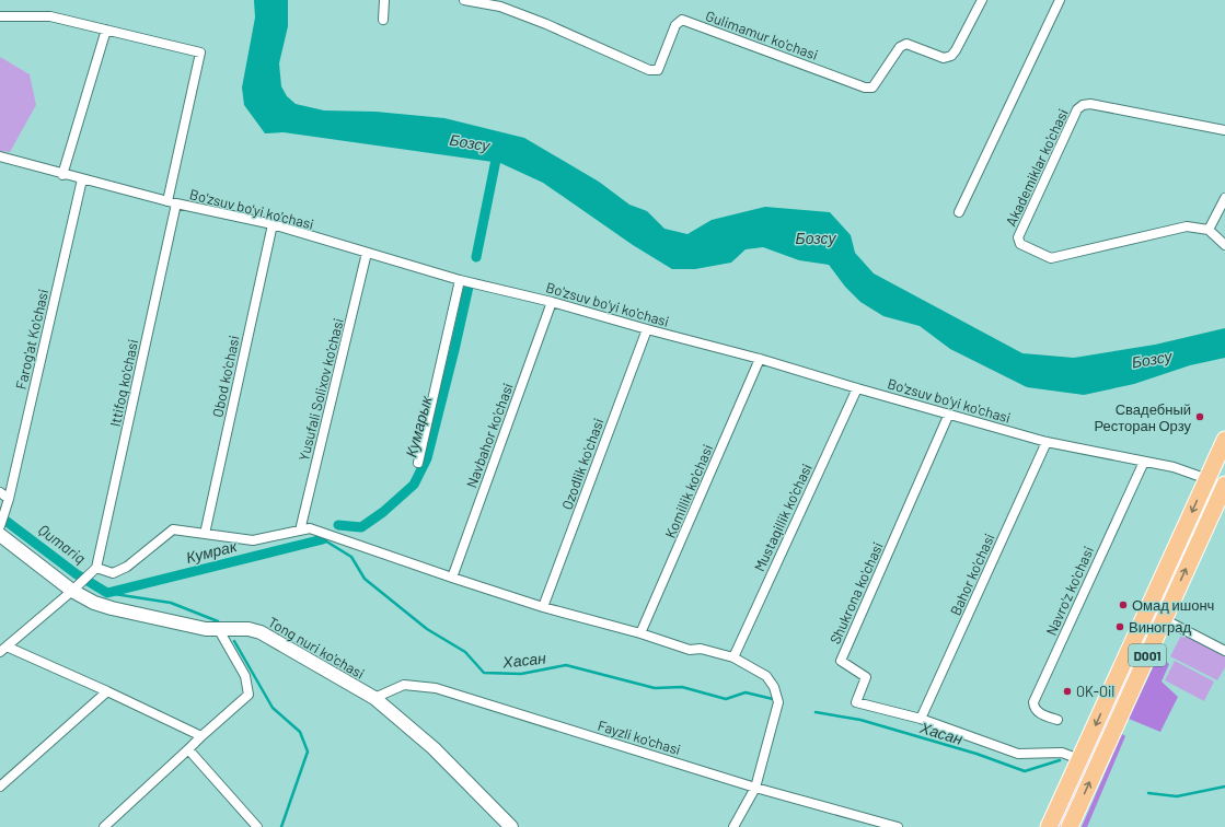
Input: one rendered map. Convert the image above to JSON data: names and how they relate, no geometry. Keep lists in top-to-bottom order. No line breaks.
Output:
{"streets":{"highway":["D001"],"street":["Gulimamur ko'chasi","Akademiklar ko'chasi","Bo'zsuv bo'yi ko'chasi","Farog'at Ko'chasi","Obod ko'chasi","Ittifoq ko'chasi","Yusufali Solixov ko'chasi","Navbahor ko'chasi","Ozodlik ko'chasi","Komillik ko'chasi","Mustaqillik ko'chasi","Bahor ko'chasi","Navro'z ko'chasi","Shukrona ko'chasi","Tong nuri ko'chasi","Fayzli ko'chasi"]},"crossings":[["Bo'zsuv bo'yi ko'chasi","Farog'at Ko'chasi"],["Bo'zsuv bo'yi ko'chasi","Obod ko'chasi"],["Bo'zsuv bo'yi ko'chasi","Ittifoq ko'chasi"],["Bo'zsuv bo'yi ko'chasi","Yusufali Solixov ko'chasi"],["Bo'zsuv bo'yi ko'chasi","Navbahor ko'chasi"],["Bo'zsuv bo'yi ko'chasi","Ozodlik ko'chasi"],["Bo'zsuv bo'yi ko'chasi","Komillik ko'chasi"],["Bo'zsuv bo'yi ko'chasi","Mustaqillik ko'chasi"],["Bo'zsuv bo'yi ko'chasi","Bahor ko'chasi"],["Bo'zsuv bo'yi ko'chasi","Navro'z ko'chasi"],["Bo'zsuv bo'yi ko'chasi","Shukrona ko'chasi"],["Bo'zsuv bo'yi ko'chasi","D001"],["Bahor ko'chasi","Shukrona ko'chasi"],["Shukrona ko'chasi","D001"],["Tong nuri ko'chasi","Fayzli ko'chasi"]],"water":["Бозсу","Кумарык","Qumariq","Кумрак","Хасан"],"places":["Свадебный Ресторан Орзу","Омад ишонч","Виноград","OK-Oil"]}
